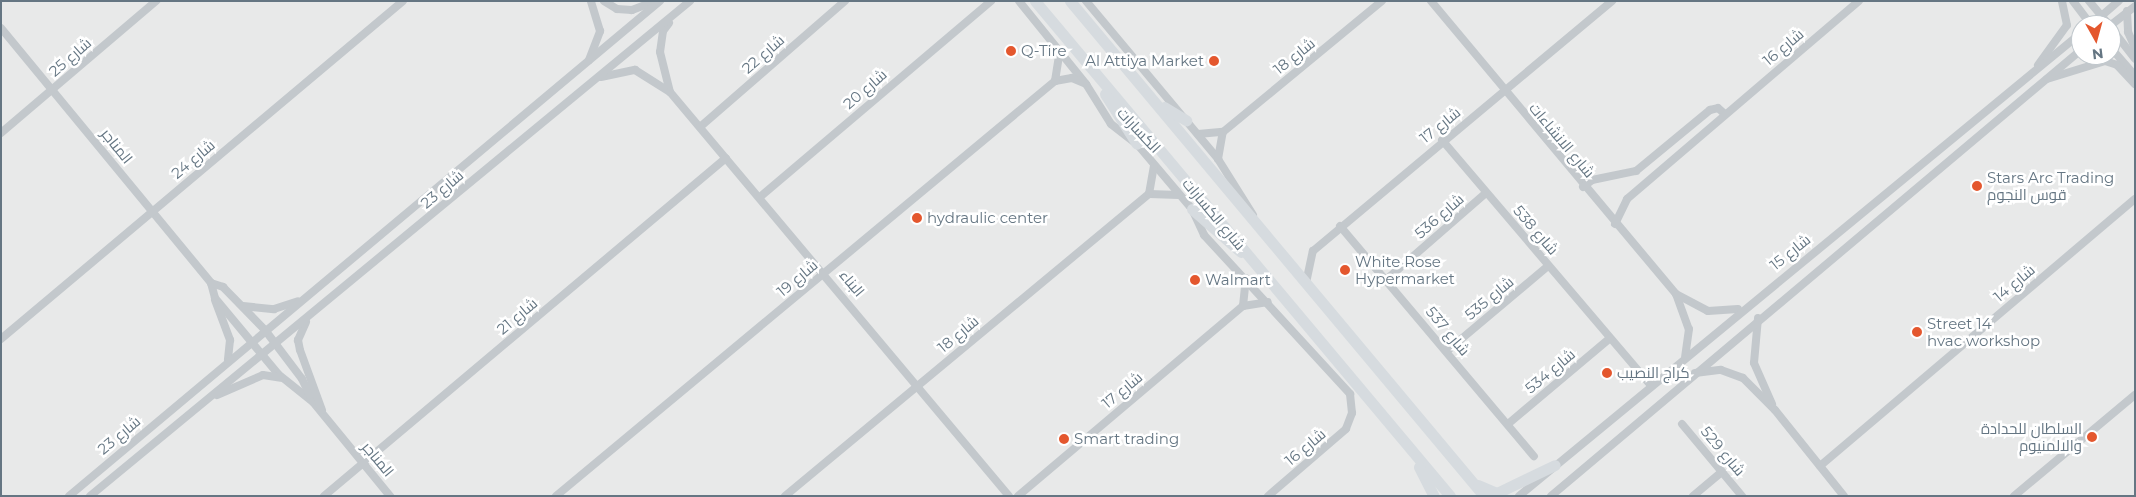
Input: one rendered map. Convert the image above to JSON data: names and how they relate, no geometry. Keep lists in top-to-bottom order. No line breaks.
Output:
{"streets":{"street":["شارع 16","شارع 22","شارع 18","شارع 25","شارع 20","شارع 17","الكسارات","شارع الانشاءات","المناجر","شارع 24","شارع 23","شارع الكسارات","شارع 536","شارع 538","شارع 15","شارع 19","البناء","شارع 14","شارع 535","شارع 21","شارع 537","شارع 534","شارع 529"]},"crossings":[["شارع 16","الكسارات"],["شارع 16","شارع الانشاءات"],["شارع 22","البناء"],["شارع 18","البناء"],["شارع 25","المناجر"],["شارع 20","البناء"],["شارع 17","شارع الانشاءات"],["شارع 17","شارع الكسارات"],["شارع 17","شارع 538"],["شارع 17","شارع 537"],["شارع الانشاءات","شارع 15"],["المناجر","شارع 24"],["المناجر","شارع 23"],["المناجر","شارع 21"],["شارع 23","البناء"],["شارع 536","شارع 538"],["شارع 536","شارع 537"],["شارع 538","شارع 535"],["شارع 538","شارع 534"],["شارع 19","البناء"],["البناء","شارع 21"],["شارع 535","شارع 537"],["شارع 537","شارع 534"]],"places":["Q-Tire","Al Attiya Market","Stars Arc Trading قوس النجوم","hydraulic center","White Rose Hypermarket","Walmart","Street 14 hvac workshop","كراج النصيب","السلطان للحدادة والالمنيوم","Smart trading"],"north":"bottom"}
